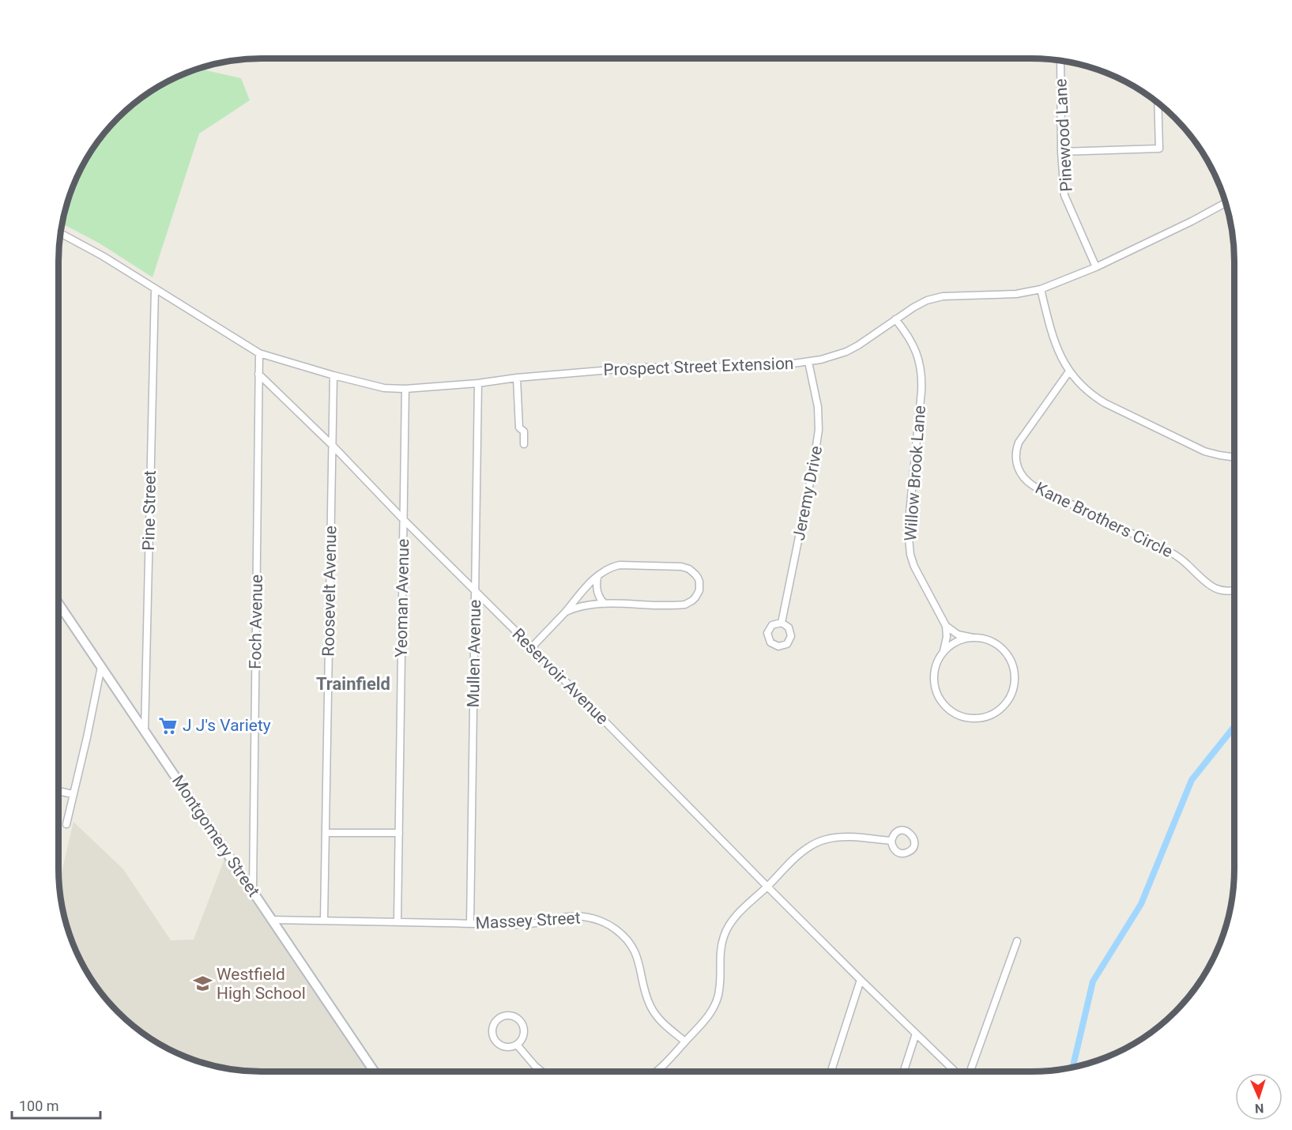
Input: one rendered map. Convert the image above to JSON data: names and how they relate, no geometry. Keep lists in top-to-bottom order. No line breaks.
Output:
{"streets":{"main road":["Montgomery Street"],"street":["Pinewood Lane","Prospect Street Extension","Willow Brook Lane","Jeremy Drive","Pine Street","Kane Brothers Circle","Roosevelt Avenue","Yeoman Avenue","Foch Avenue","Mullen Avenue","Reservoir Avenue","Massey Street"]},"crossings":[["Pinewood Lane","Prospect Street Extension"],["Prospect Street Extension","Willow Brook Lane"],["Prospect Street Extension","Jeremy Drive"],["Prospect Street Extension","Pine Street"],["Prospect Street Extension","Roosevelt Avenue"],["Prospect Street Extension","Yeoman Avenue"],["Prospect Street Extension","Foch Avenue"],["Prospect Street Extension","Mullen Avenue"],["Pine Street","Montgomery Street"],["Roosevelt Avenue","Reservoir Avenue"],["Roosevelt Avenue","Massey Street"],["Yeoman Avenue","Reservoir Avenue"],["Yeoman Avenue","Massey Street"],["Foch Avenue","Reservoir Avenue"],["Foch Avenue","Montgomery Street"],["Mullen Avenue","Reservoir Avenue"],["Mullen Avenue","Massey Street"],["Montgomery Street","Massey Street"]],"districts":["Trainfield"],"places":{"supermarket":["J J's Variety"],"school or university":["Westfield High School"]},"scale_bar":"100 m","north":"bottom"}
